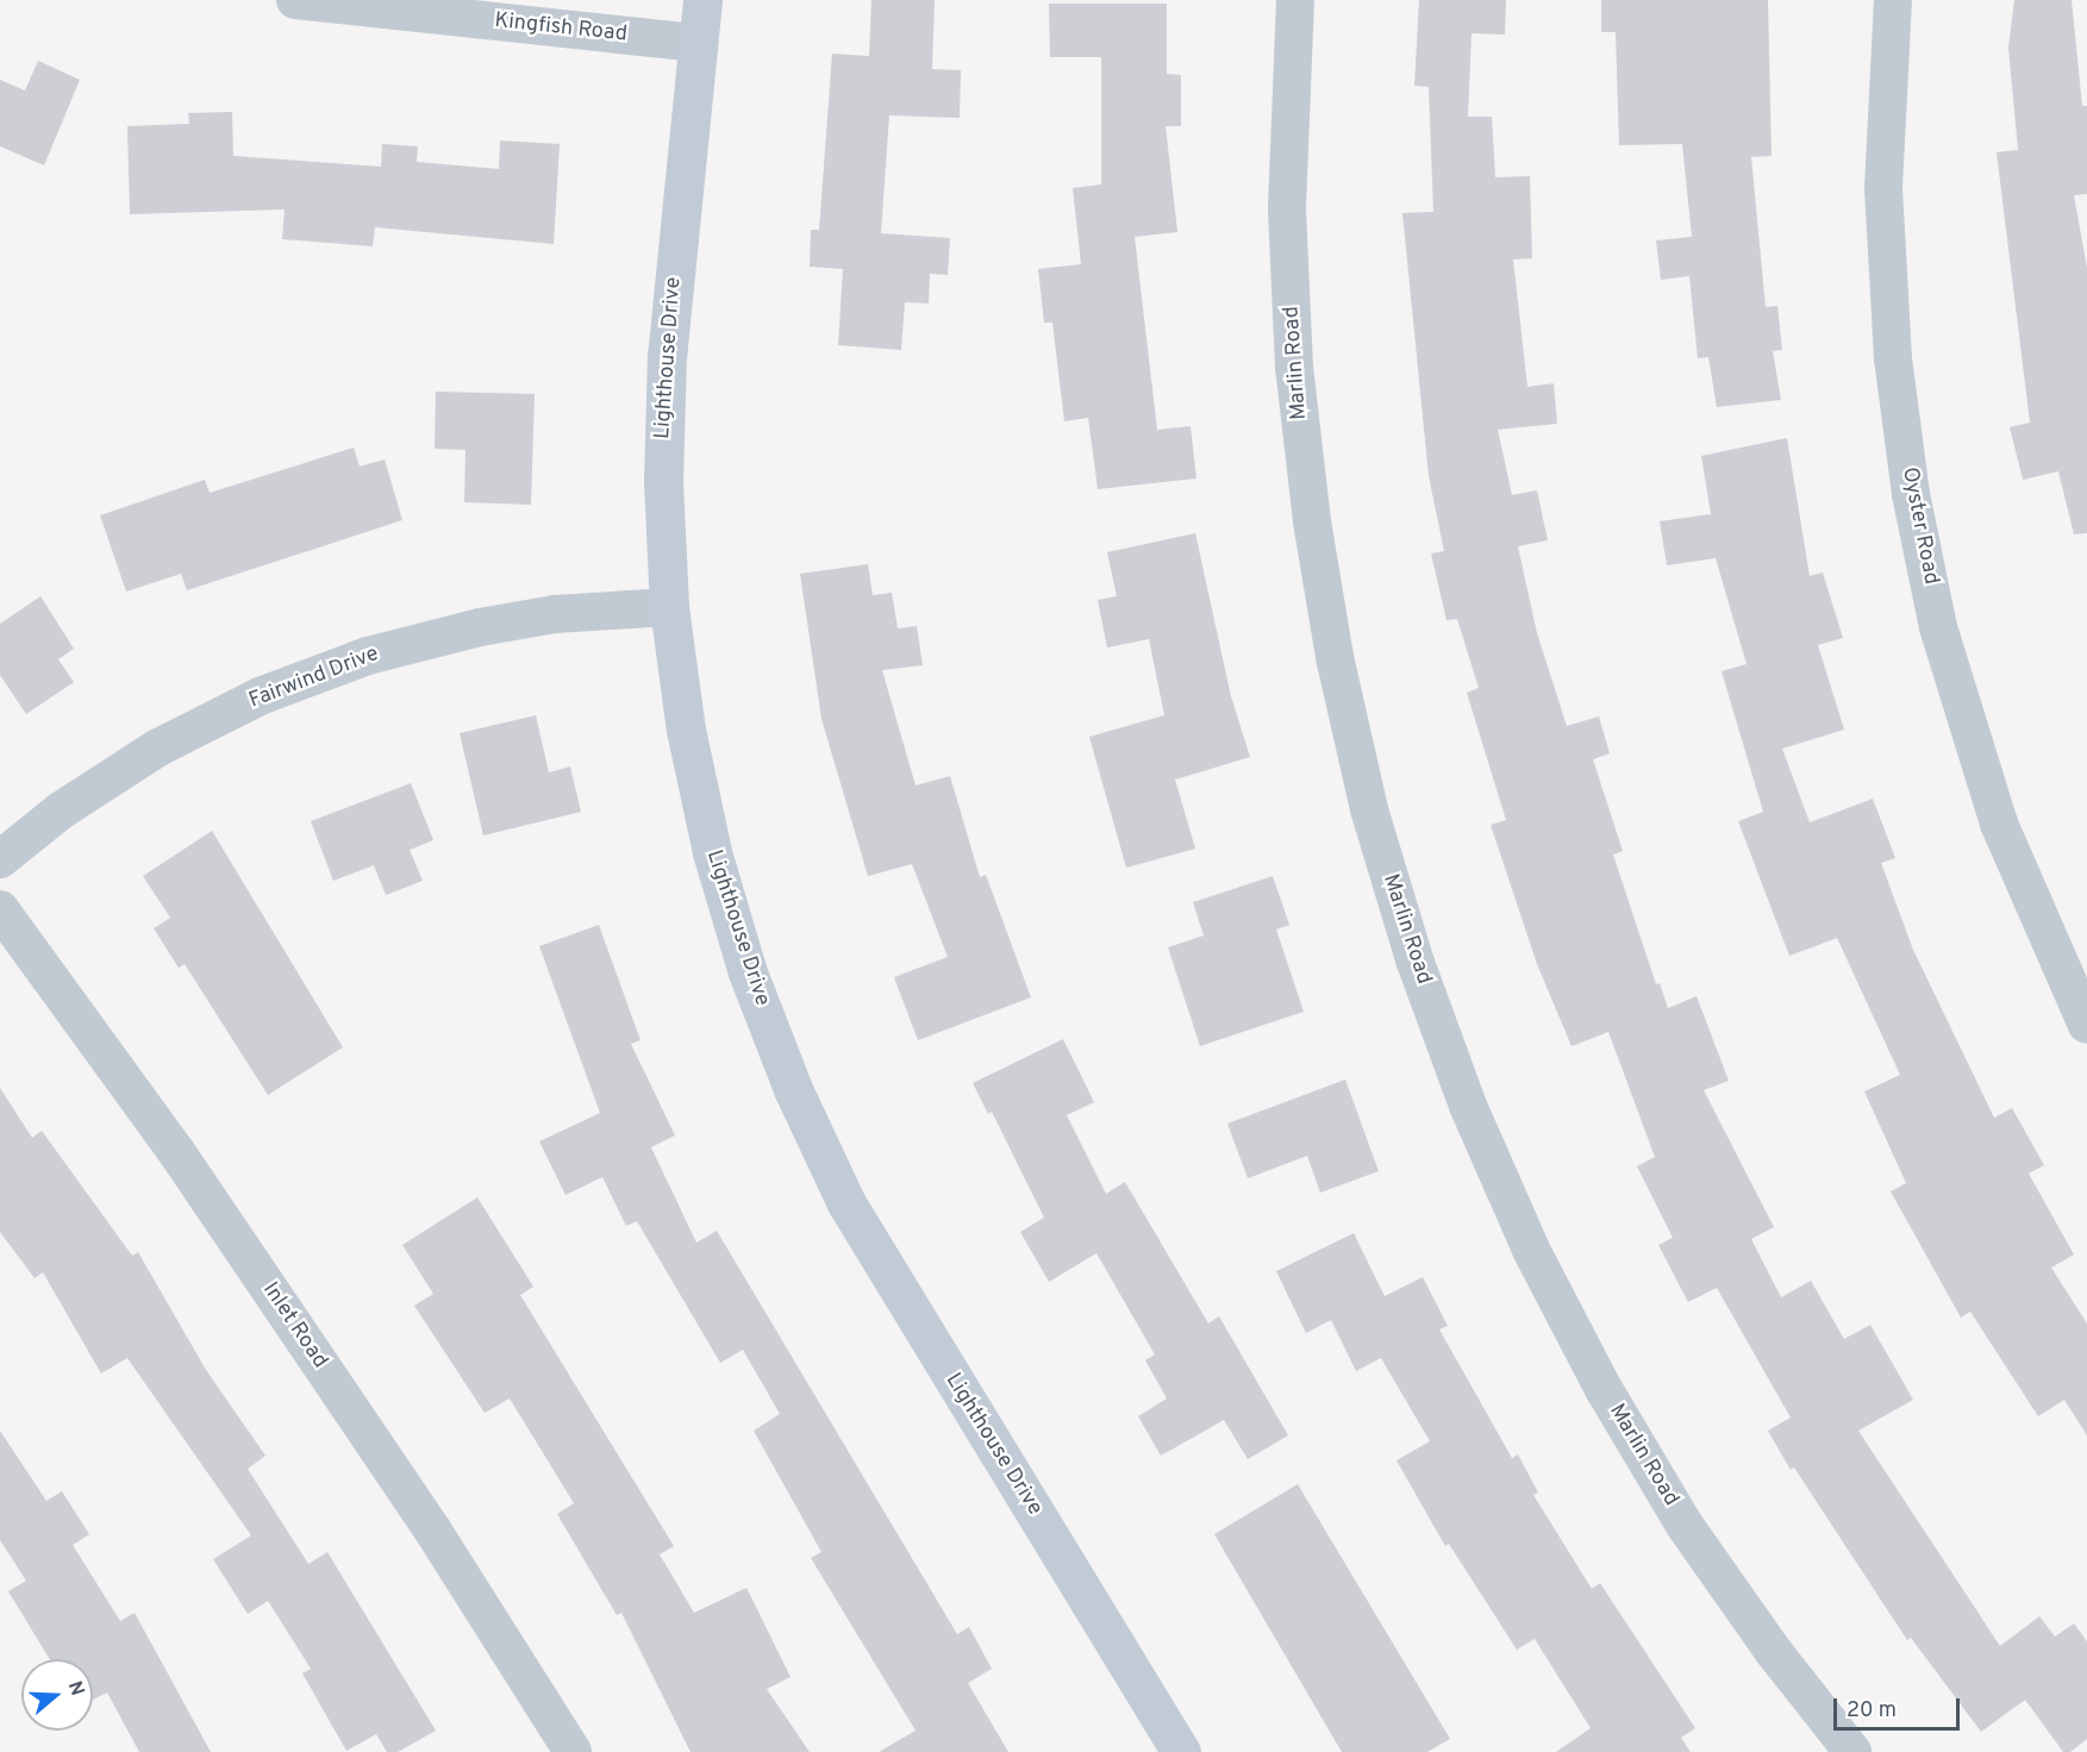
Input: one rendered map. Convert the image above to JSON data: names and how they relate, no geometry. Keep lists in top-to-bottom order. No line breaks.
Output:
{"streets":{"street":["Kingfish Road","Lighthouse Drive","Marlin Road","Oyster Road","Fairwind Drive","Inlet Road"]},"crossings":[["Kingfish Road","Lighthouse Drive"],["Lighthouse Drive","Fairwind Drive"]],"scale_bar":"20 m","north":"right"}
